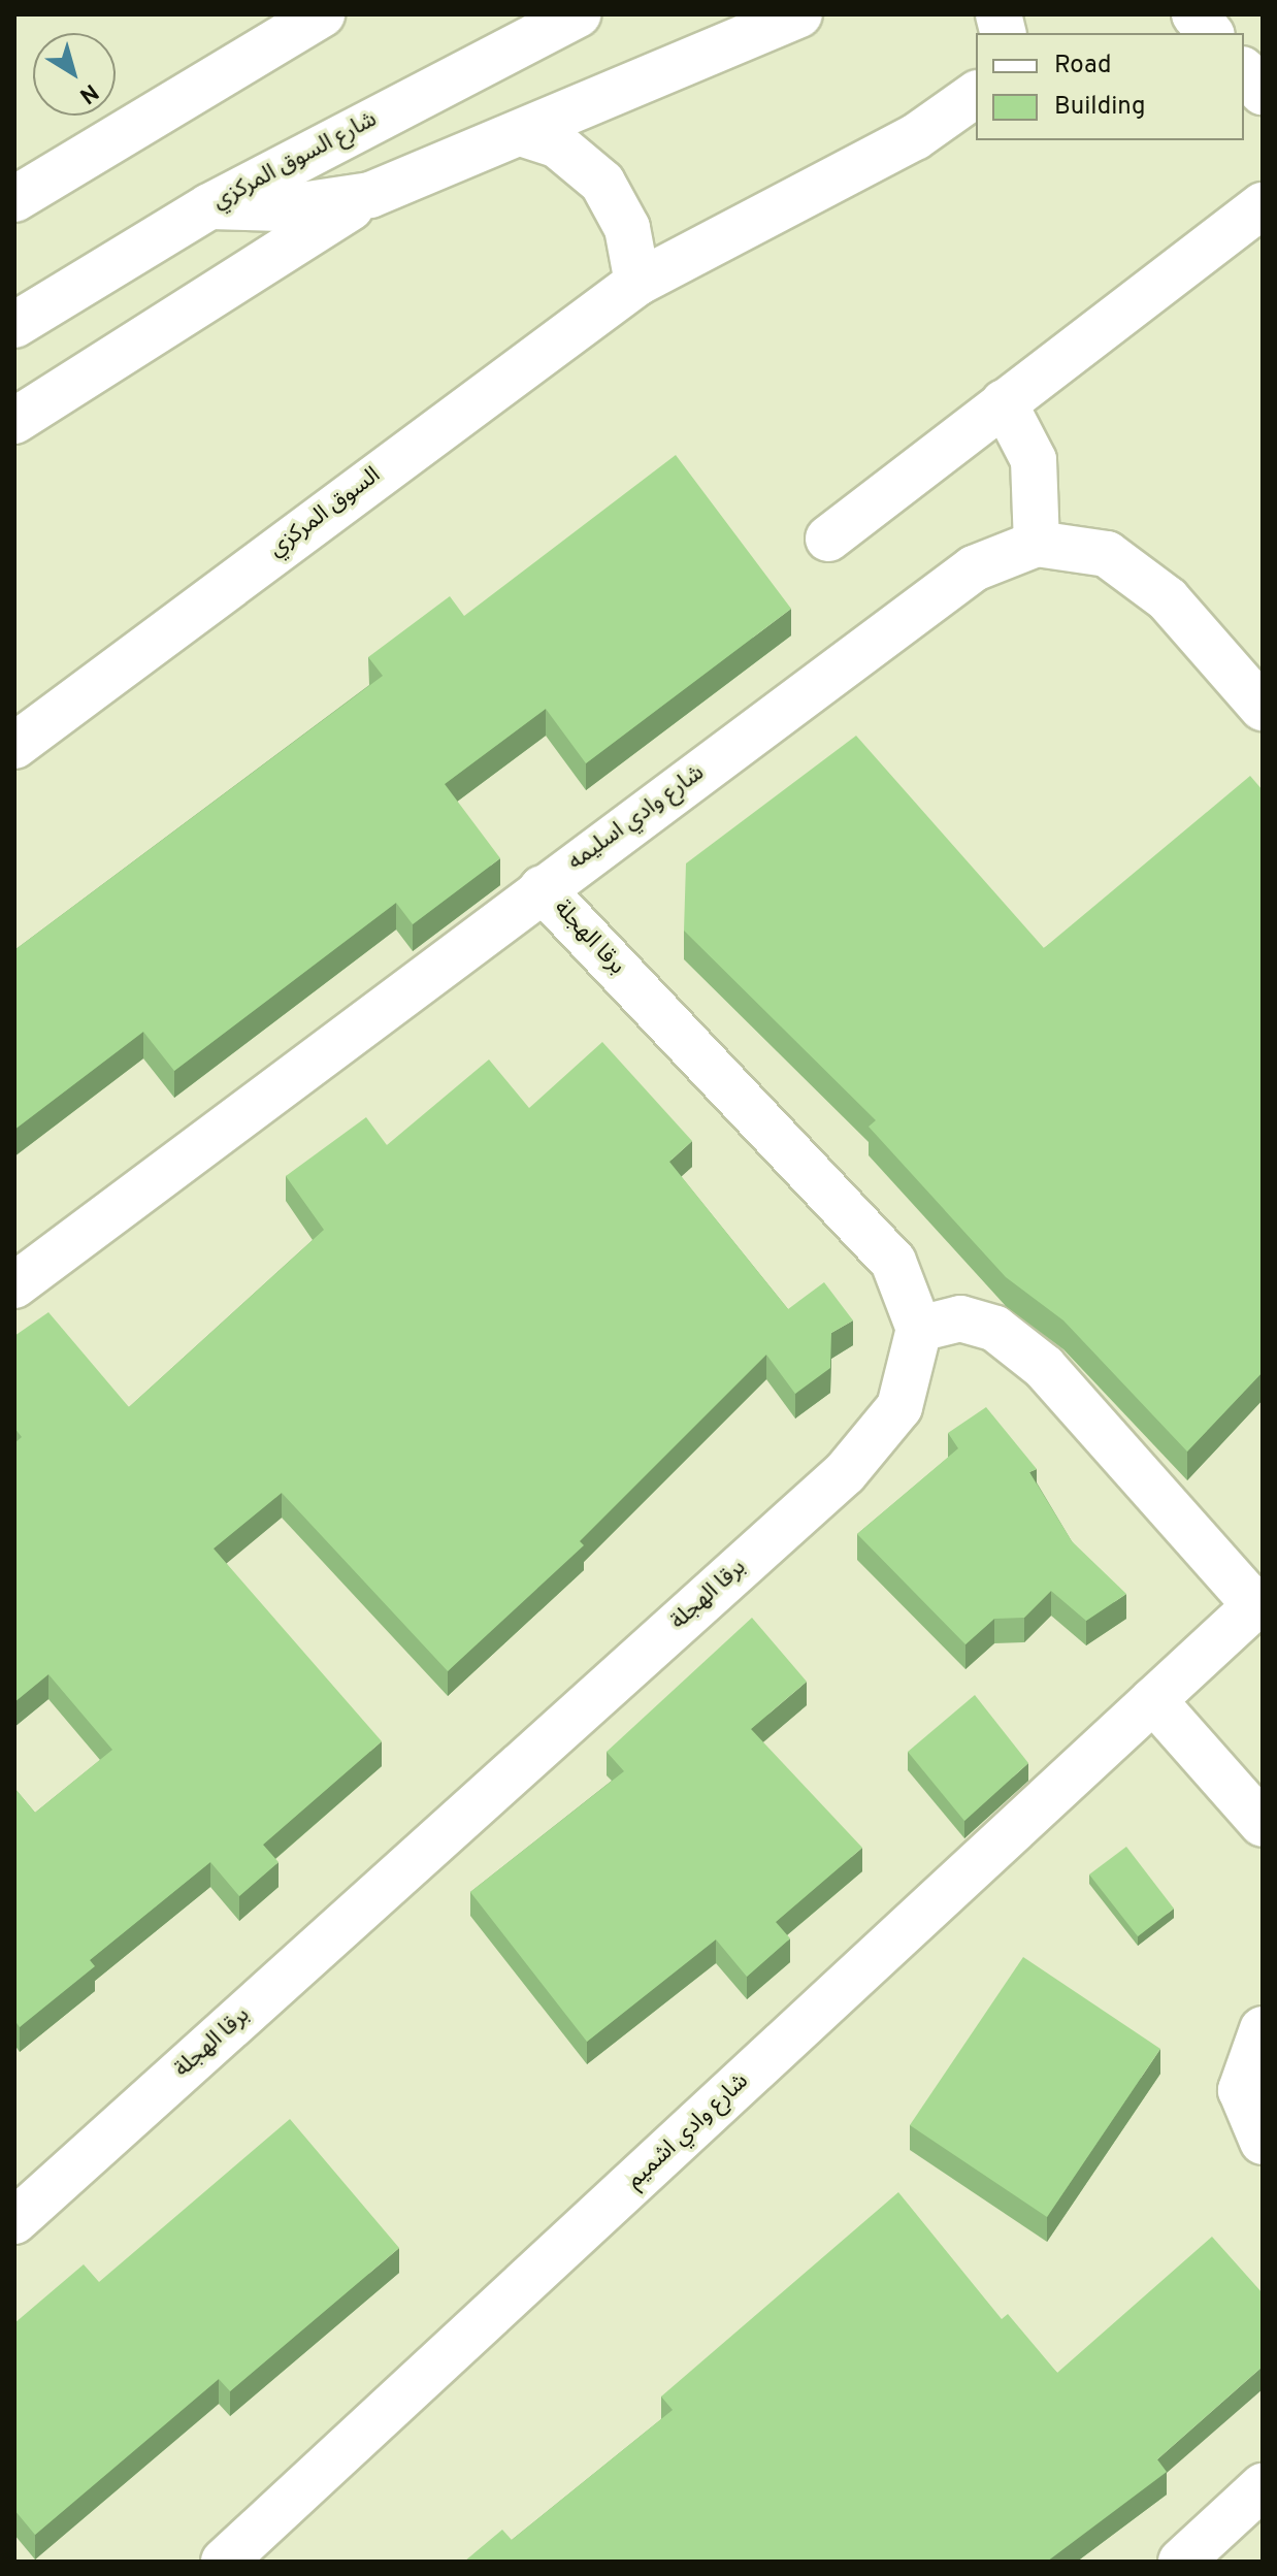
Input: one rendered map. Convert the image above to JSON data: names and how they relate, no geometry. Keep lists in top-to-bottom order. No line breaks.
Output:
{"streets":{"street":["شارع السوق المركزي","السوق المركزي","شارع وادي اسليمه","برقا الهجلة","شارع وادي اشميم"]},"crossings":[["شارع وادي اسليمه","برقا الهجلة"]],"legend":["Road","Building"],"north":"bottom right"}
